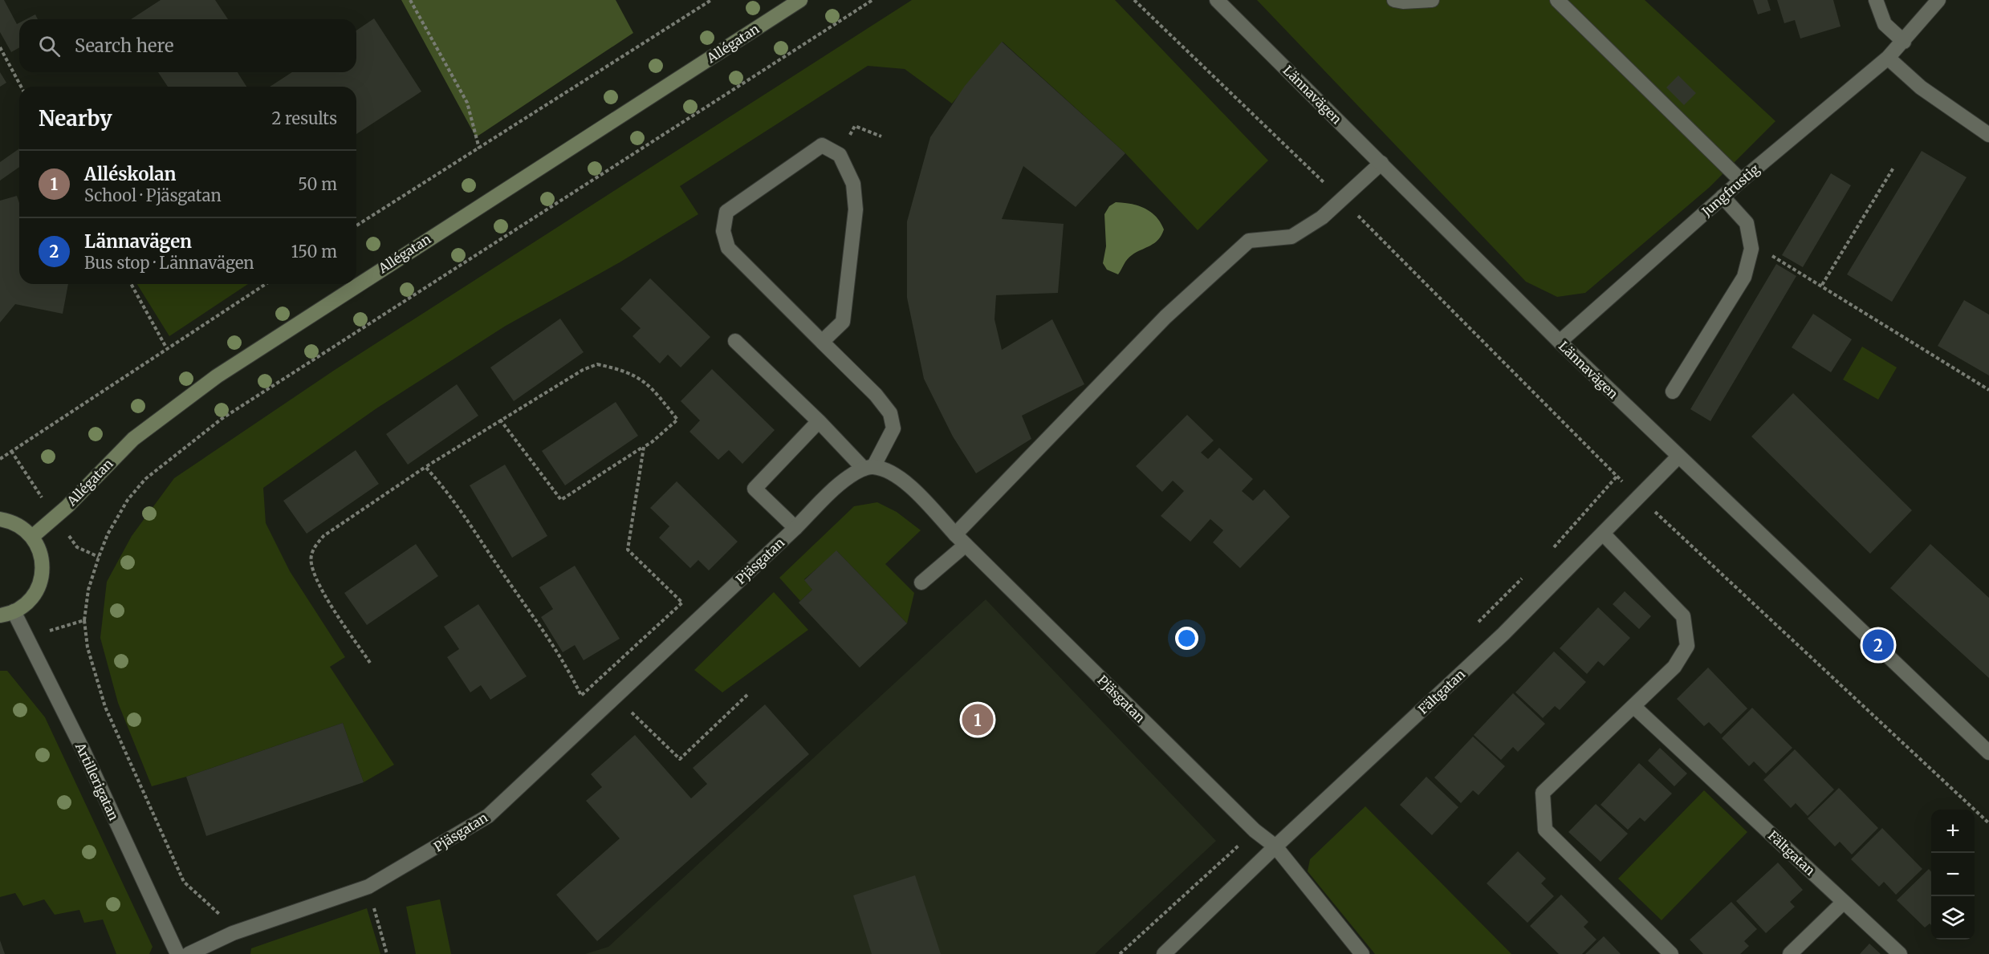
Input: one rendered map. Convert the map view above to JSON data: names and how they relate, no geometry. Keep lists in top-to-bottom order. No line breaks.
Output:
{"streets":{"street":["Allégatan","Lännavägen","Jungfrustig","Pjäsgatan","Fältgatan","Artillerigatan"]},"crossings":[["Lännavägen","Jungfrustig"],["Lännavägen","Fältgatan"],["Pjäsgatan","Fältgatan"]],"page":{"search":"Search here","heading":["Nearby","2 results"],"list":[{"mark":"1","name":"Alléskolan","note":"School · Pjäsgatan","value":"50 m"},{"mark":"2","name":"Lännavägen","note":"Bus stop · Lännavägen","value":"150 m"}],"pins":["2","1"],"map_buttons":["+","−"]}}
